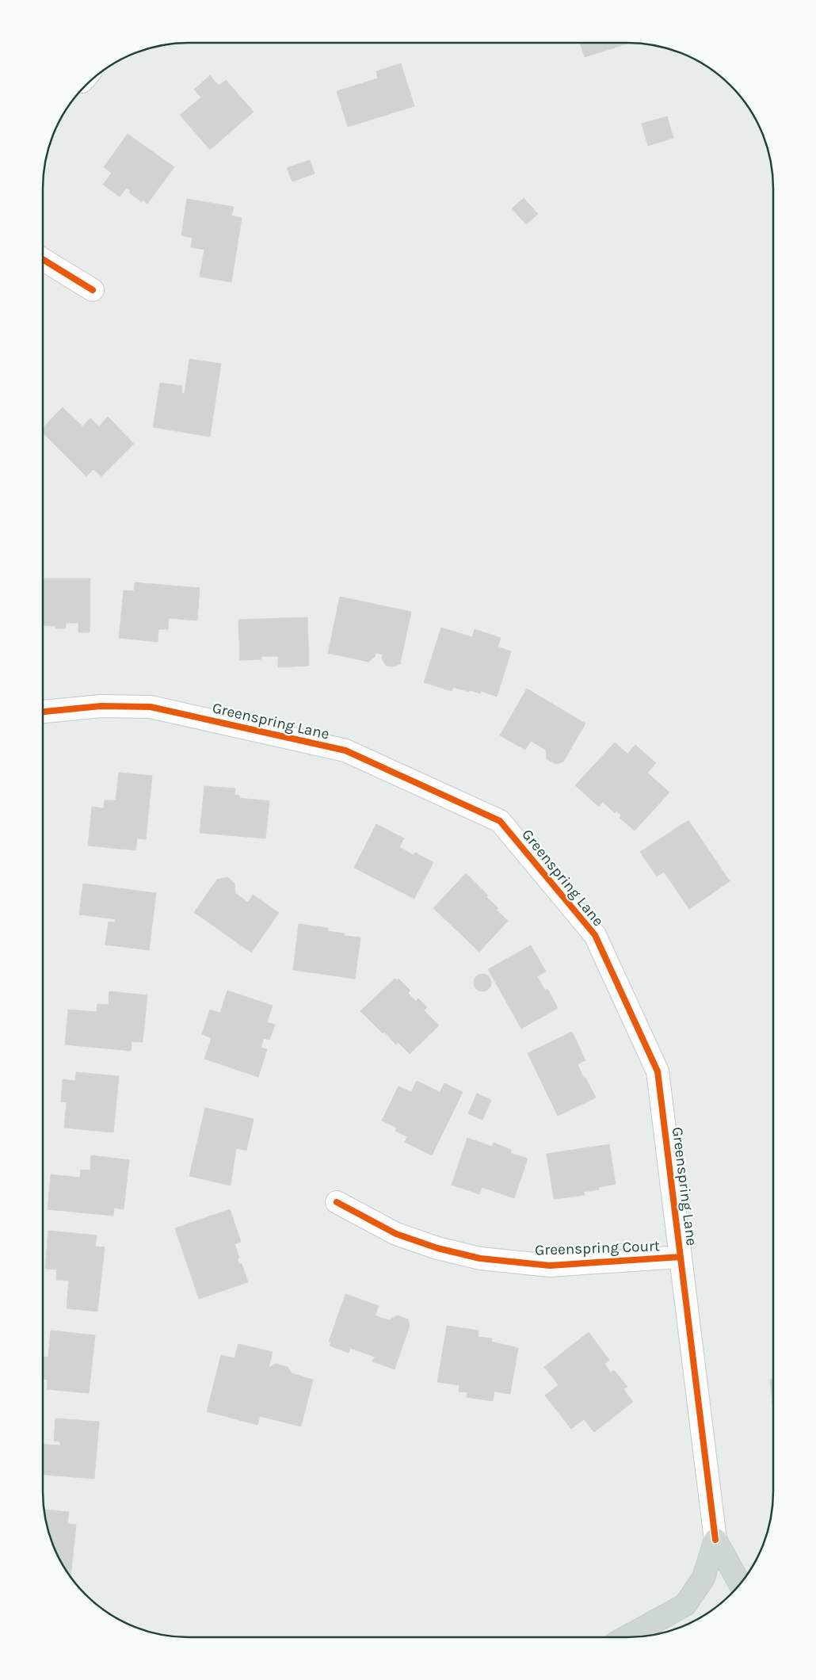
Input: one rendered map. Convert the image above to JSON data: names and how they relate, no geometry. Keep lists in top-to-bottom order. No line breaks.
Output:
{"streets":{"street":["Greenspring Lane","Greenspring Court"]},"crossings":[["Greenspring Lane","Greenspring Court"]]}
